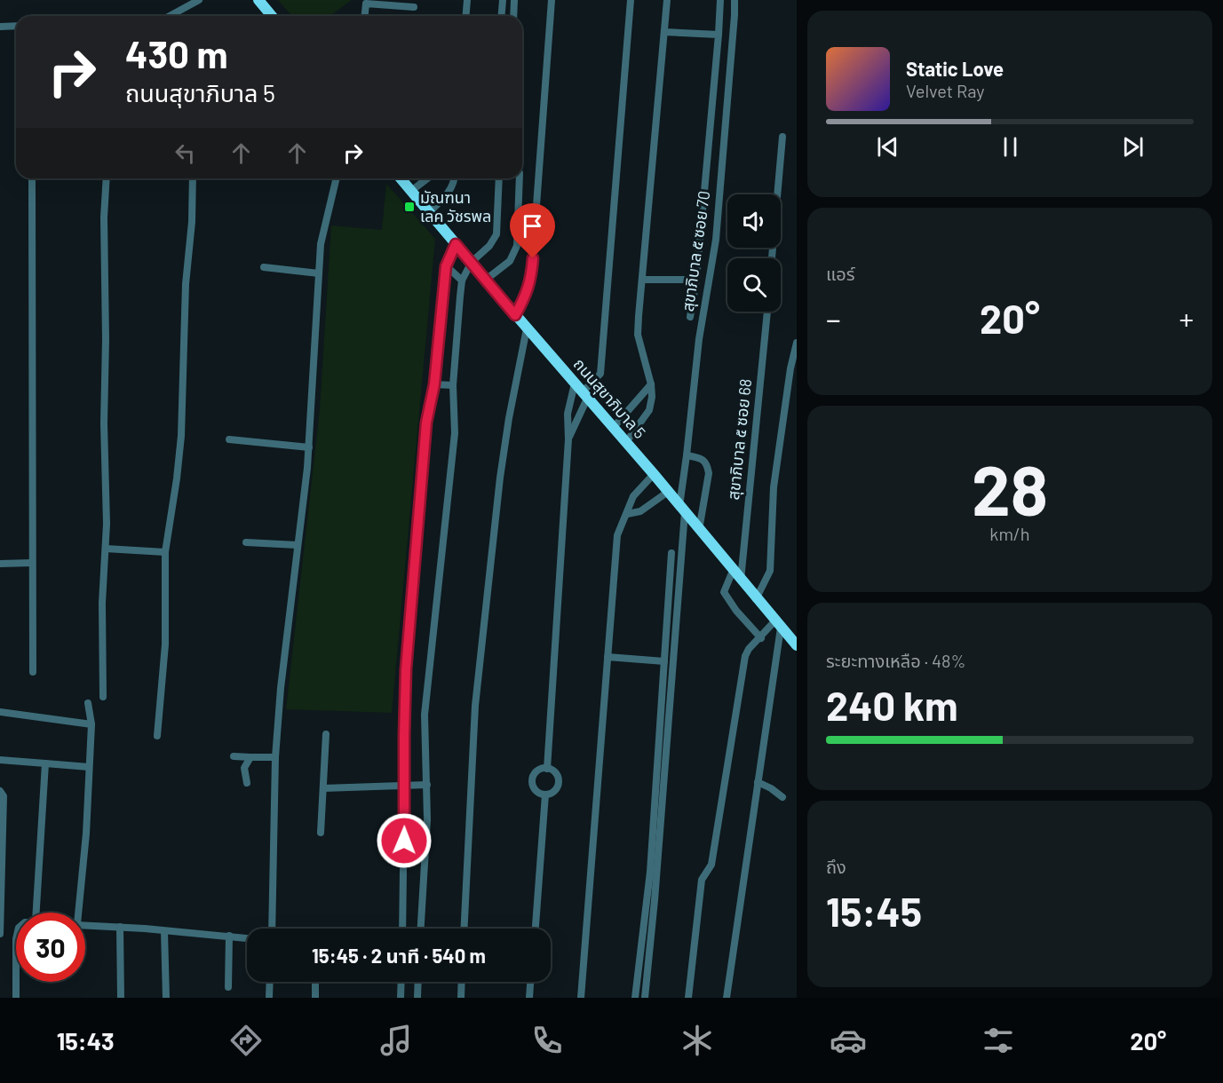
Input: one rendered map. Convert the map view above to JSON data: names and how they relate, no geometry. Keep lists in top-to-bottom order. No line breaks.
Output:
{"streets":{"main road":["ถนนสุขาภิบาล 5"],"street":["สุขาภิบาล ๕ ซอย 70","สุขาภิบาล ๕ ซอย 68"]},"crossings":[["สุขาภิบาล ๕ ซอย 70","ถนนสุขาภิบาล 5"],["ถนนสุขาภิบาล 5","สุขาภิบาล ๕ ซอย 68"]],"places":{"transit":["มัณฑนา เลค วัชรพล"]},"page":{"turn":["430 m","ถนนสุขาภิบาล 5"],"song":["Static Love","Velvet Ray"],"tile":["แอร์",["28","km/h"],["ระยะทางเหลือ · 48%","240 km"],["ถึง","15:45"]],"heat":["−","20°","+"],"limit":"30","trip":"15:45 · 2 นาที · 540 m","tabs":["15:43","20°"]}}
